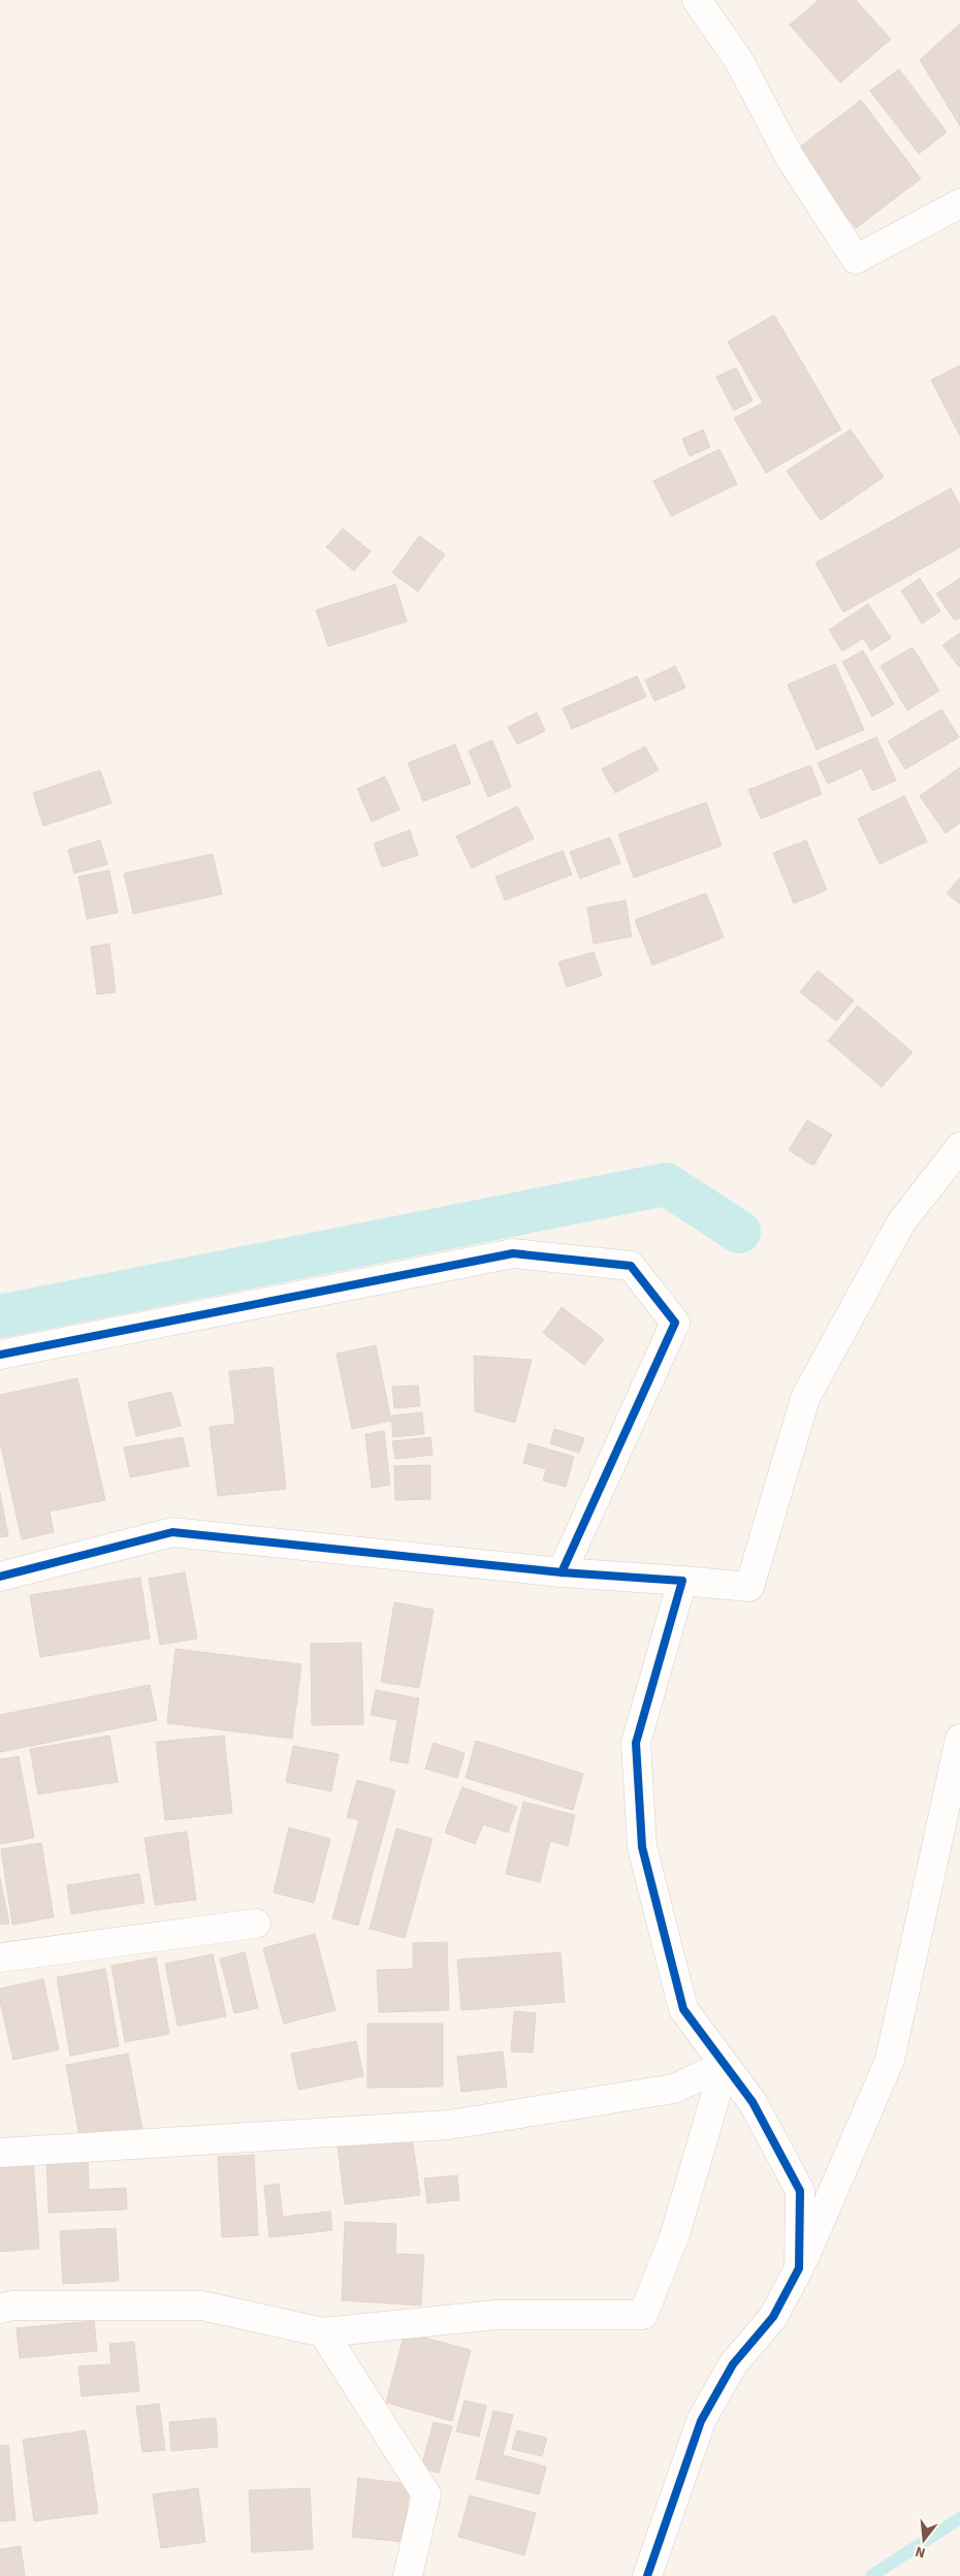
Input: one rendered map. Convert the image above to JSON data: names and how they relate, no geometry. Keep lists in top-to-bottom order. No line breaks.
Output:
{"north":"bottom"}
